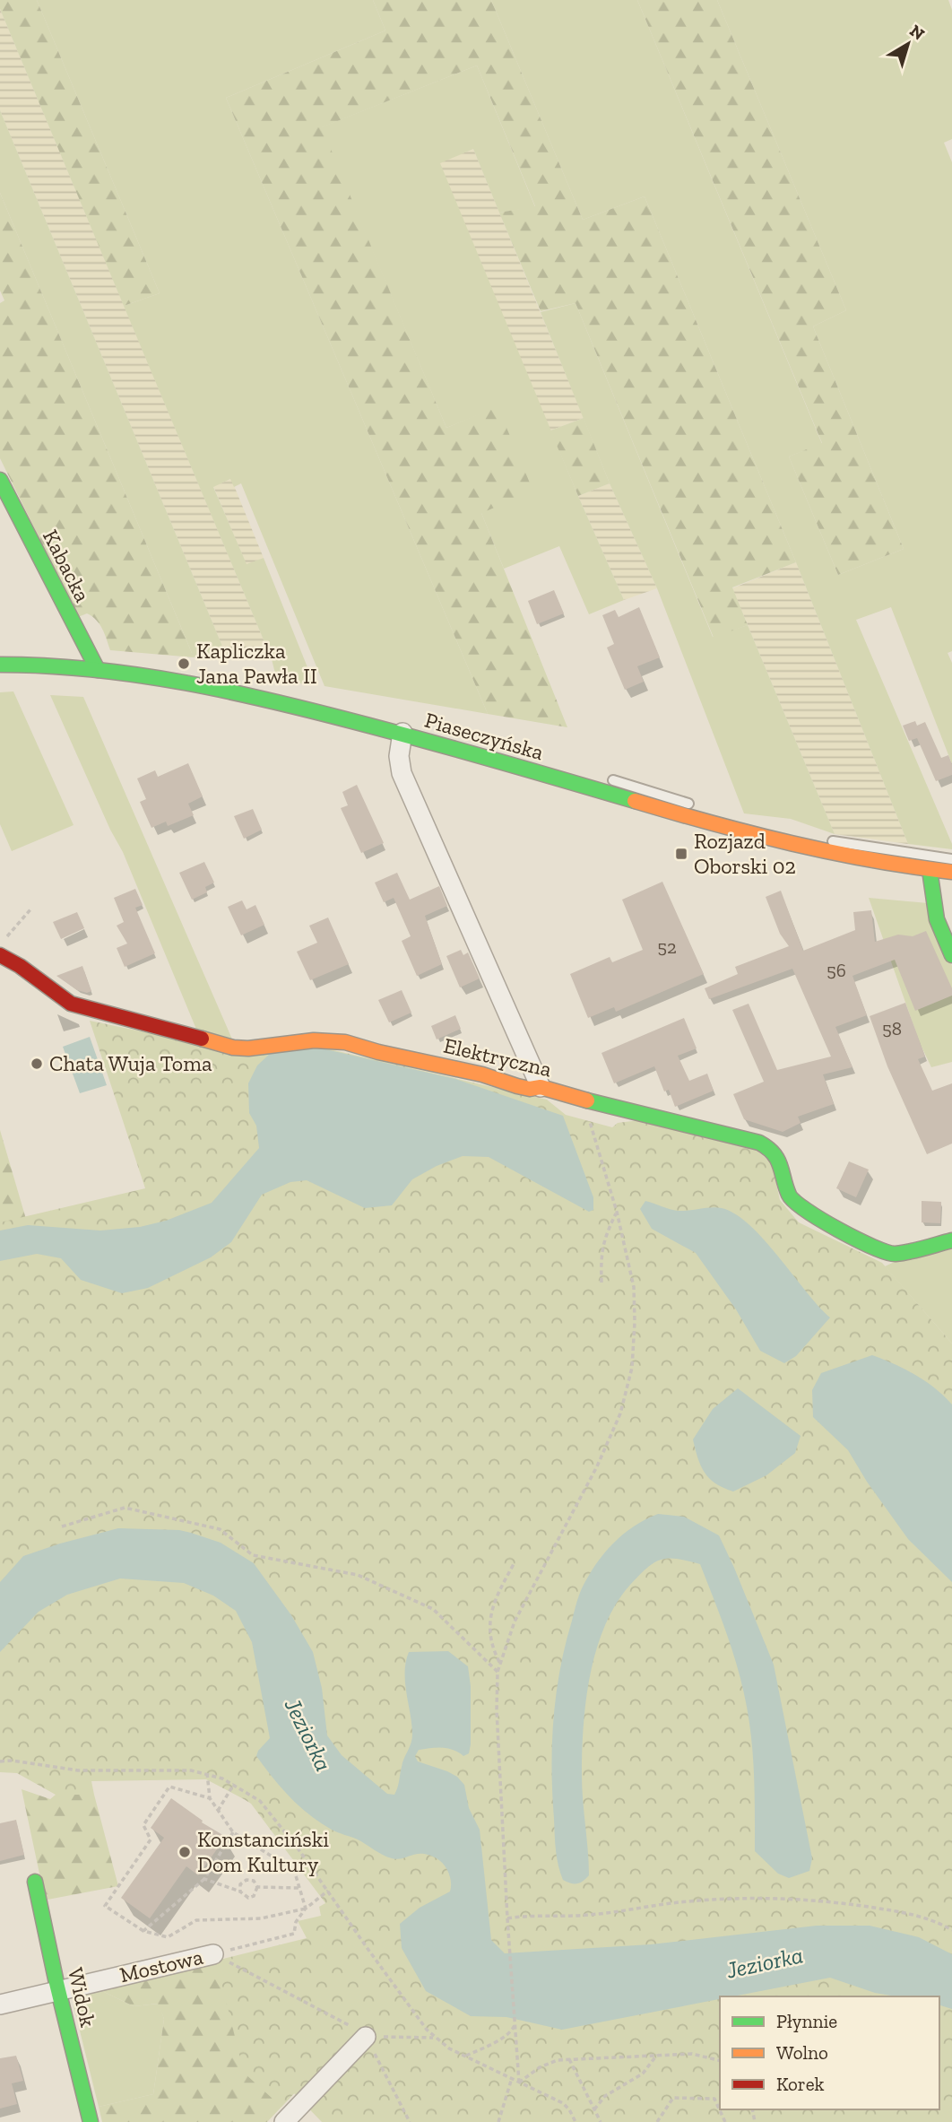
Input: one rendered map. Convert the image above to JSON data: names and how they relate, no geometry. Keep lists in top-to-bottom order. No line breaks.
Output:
{"streets":{"street":["Kabacka","Piaseczyńska","Elektryczna","Mostowa","Widok"]},"crossings":[["Kabacka","Piaseczyńska"],["Mostowa","Widok"]],"water":["Jeziorka"],"places":{"other":["Kapliczka Jana Pawła II","Chata Wuja Toma","Konstanciński Dom Kultury"],"transit":["Rozjazd Oborski 02"]},"house_numbers":["52","56","58"],"legend":["Płynnie","Wolno","Korek"],"north":"top right"}
